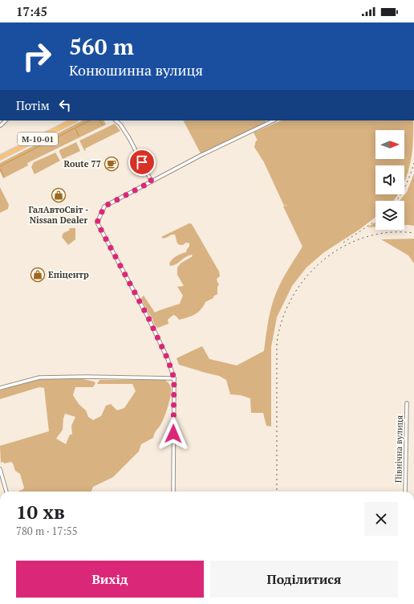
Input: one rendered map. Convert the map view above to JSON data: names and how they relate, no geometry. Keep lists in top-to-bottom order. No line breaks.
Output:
{"streets":{"highway":["М-10-01"],"street":["Північна вулиця"]},"places":{"cafe":["Route 77"],"shop":["ГалАвтоСвіт - Nissan Dealer","Епіцентр"]},"north":"right","page":{"status":"17:45","turn":["560 m","Конюшинна вулиця"],"then":"Потім","heading":["10 хв","780 m · 17:55"],"buttons":["Вихід","Поділитися"]}}
